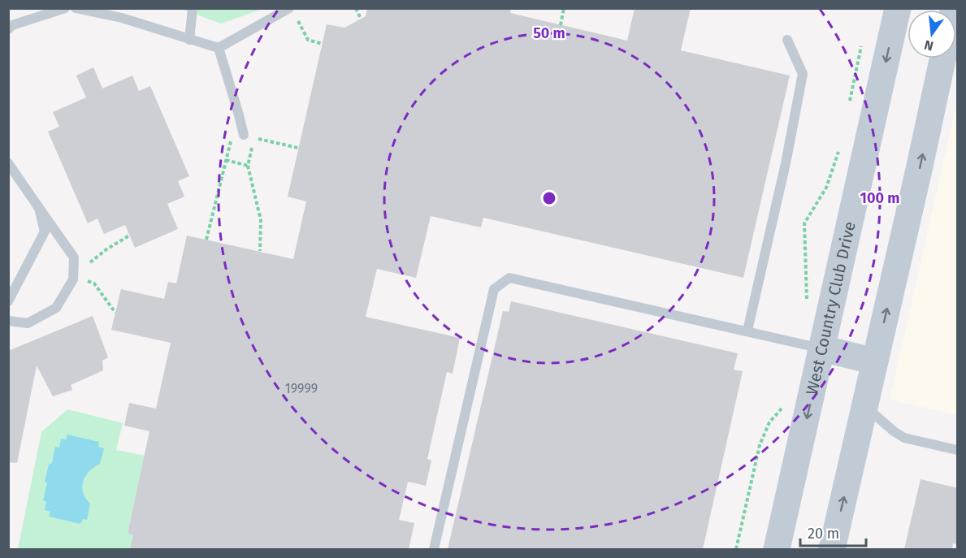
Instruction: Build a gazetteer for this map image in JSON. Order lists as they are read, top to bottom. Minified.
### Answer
{"streets":{"street":["West Country Club Drive"]},"house_numbers":["19999"],"scale_bar":"20 m","north":"bottom","rings":["50 m","100 m"]}
